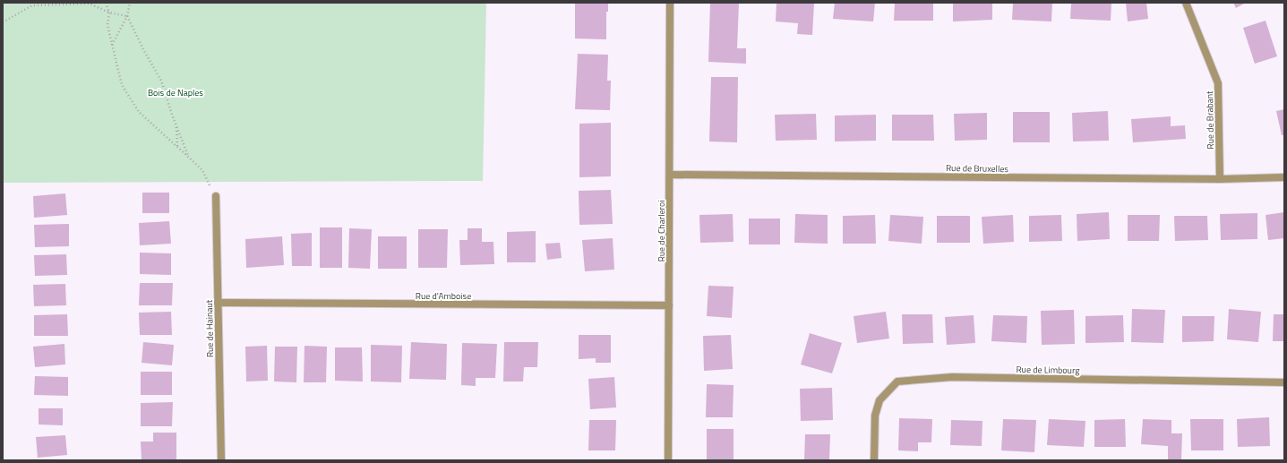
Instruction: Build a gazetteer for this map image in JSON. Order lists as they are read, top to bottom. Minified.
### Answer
{"streets":{"street":["Rue de Brabant","Rue de Bruxelles","Rue de Charleroi","Rue d'Amboise","Rue de Hainaut","Rue de Limbourg"]},"crossings":[["Rue de Brabant","Rue de Bruxelles"],["Rue de Bruxelles","Rue de Charleroi"],["Rue de Charleroi","Rue d'Amboise"],["Rue d'Amboise","Rue de Hainaut"]],"parks":["Bois de Naples"]}
